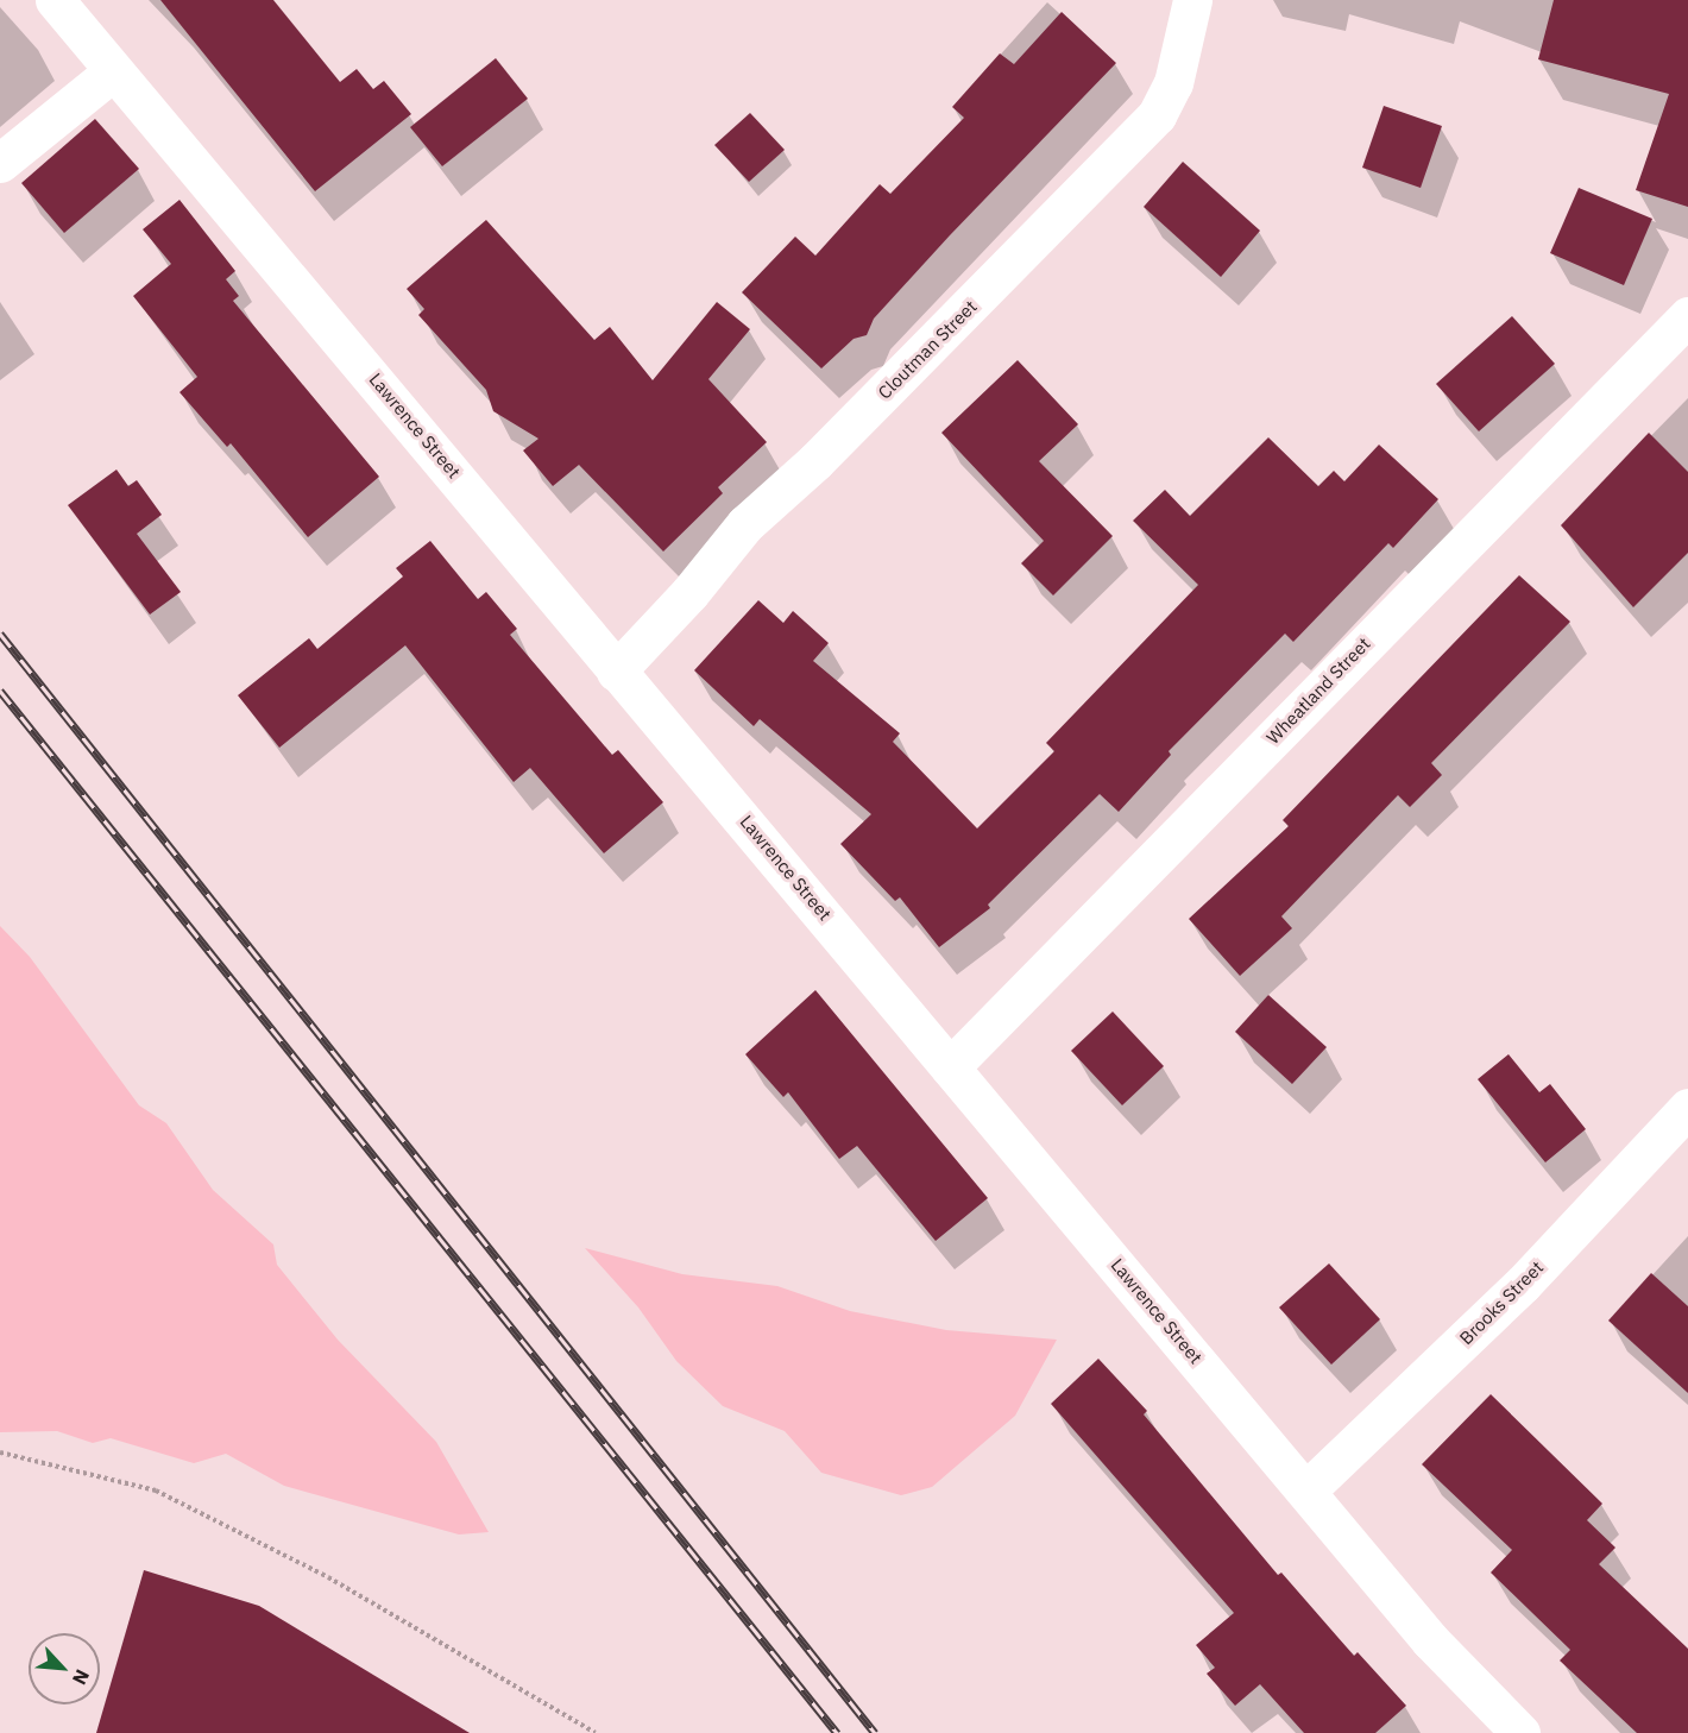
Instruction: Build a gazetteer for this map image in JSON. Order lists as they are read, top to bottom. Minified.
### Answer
{"streets":{"street":["Cloutman Street","Lawrence Street","Wheatland Street","Brooks Street"]},"crossings":[["Cloutman Street","Lawrence Street"],["Lawrence Street","Wheatland Street"],["Lawrence Street","Brooks Street"]],"north":"bottom right"}
